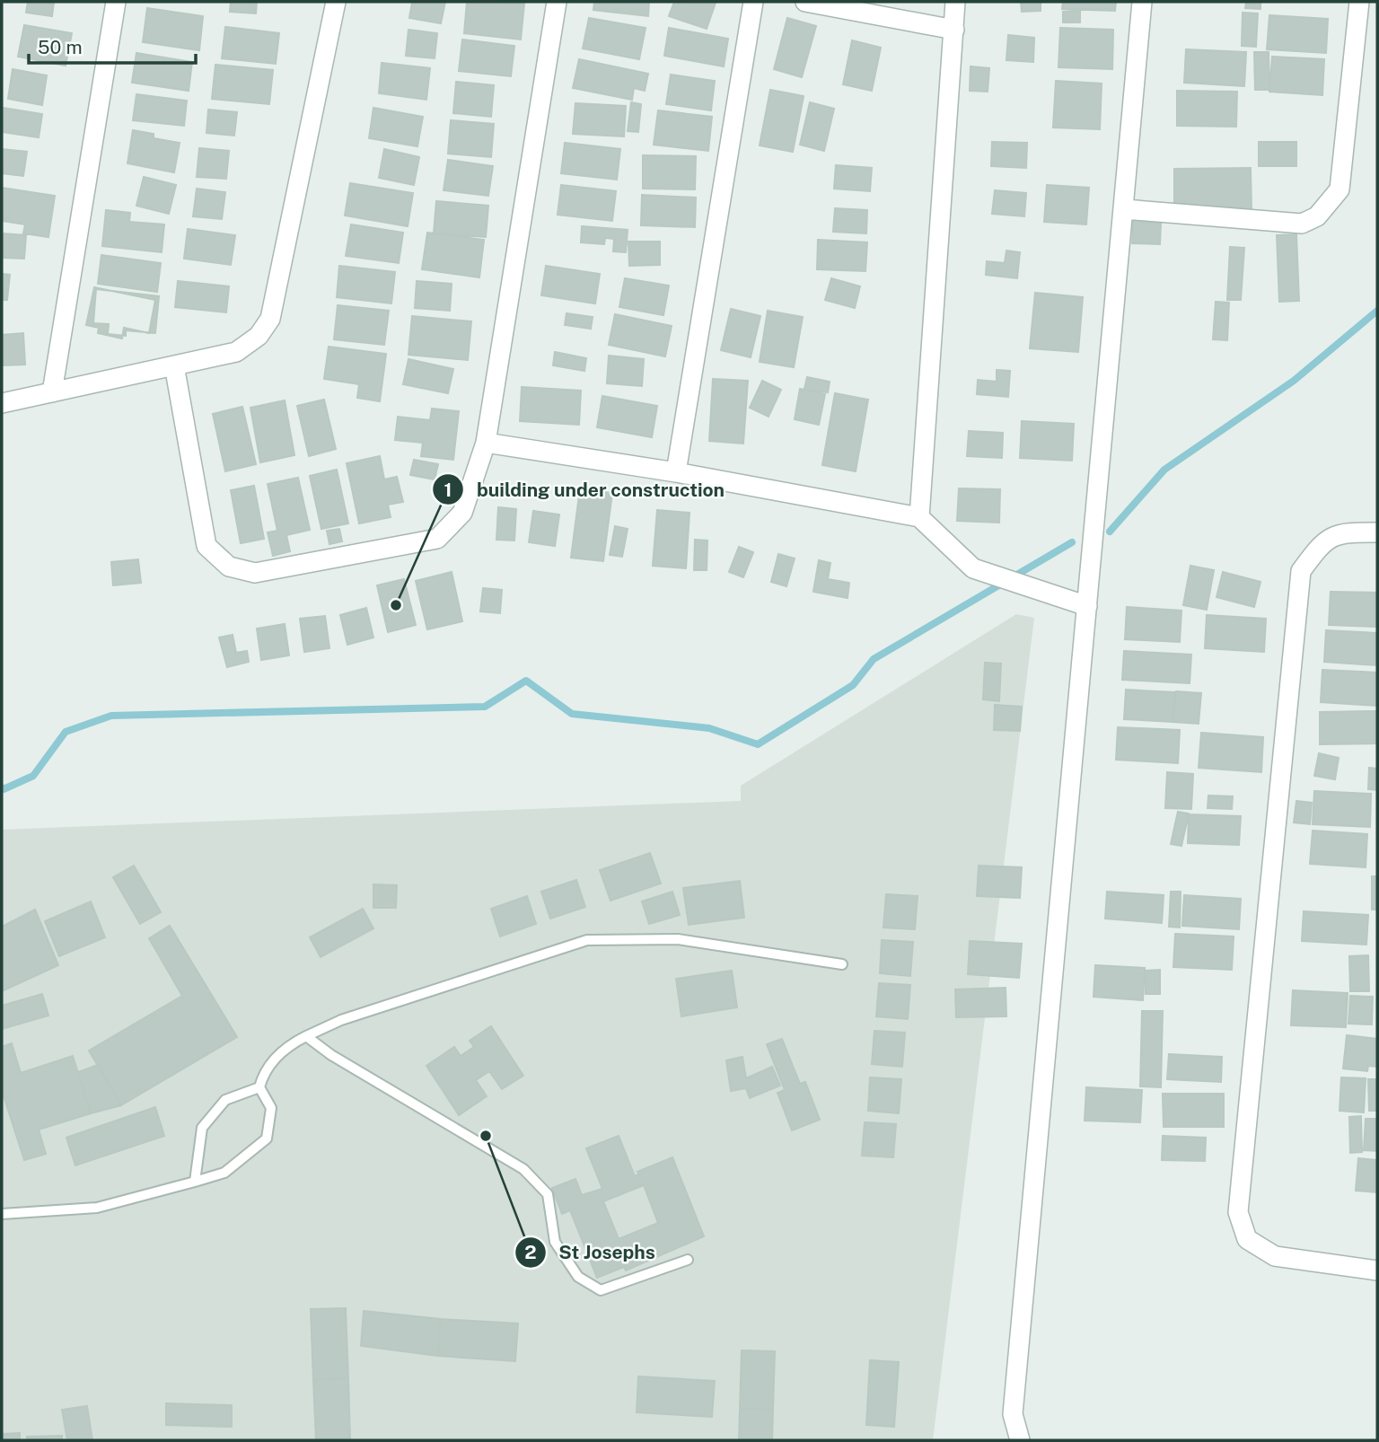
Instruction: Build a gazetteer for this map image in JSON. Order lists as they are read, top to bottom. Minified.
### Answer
{"places":["building under construction","St Josephs"],"scale_bar":"50 m"}
